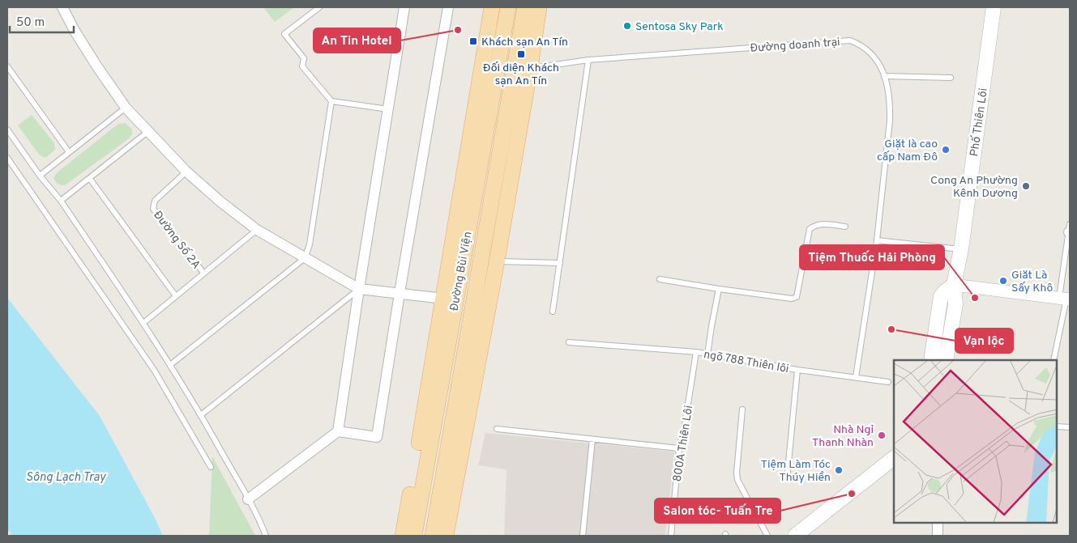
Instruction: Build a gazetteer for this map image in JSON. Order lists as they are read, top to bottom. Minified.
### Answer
{"streets":{"main road":["Phố Thiên Lôi","Đường Bùi Viện"],"lane":["Đường doanh trại","Đường Số 2A","ngõ 788 Thiên lôi","800A Thiên Lôi"]},"crossings":[["Đường doanh trại","ngõ 788 Thiên lôi"],["ngõ 788 Thiên lôi","800A Thiên Lôi"]],"water":["Sông Lạch Tray"],"places":{"other":["Sentosa Sky Park","An Tin Hotel","Giặt là cao cấp Nam Đô","Cong An Phường Kênh Dương","Giặt Là Sấy Khô","Tiệm Thuốc Hải Phòng","Vạn lộc","Nhà Ngỉ Thanh Nhàn","Tiệm Làm Tóc Thúy Hiền","Salon tóc- Tuấn Tre"],"transit":["Khách sạn An Tín","Đối diện Khách sạn An Tín"]},"scale_bar":"50 m"}
